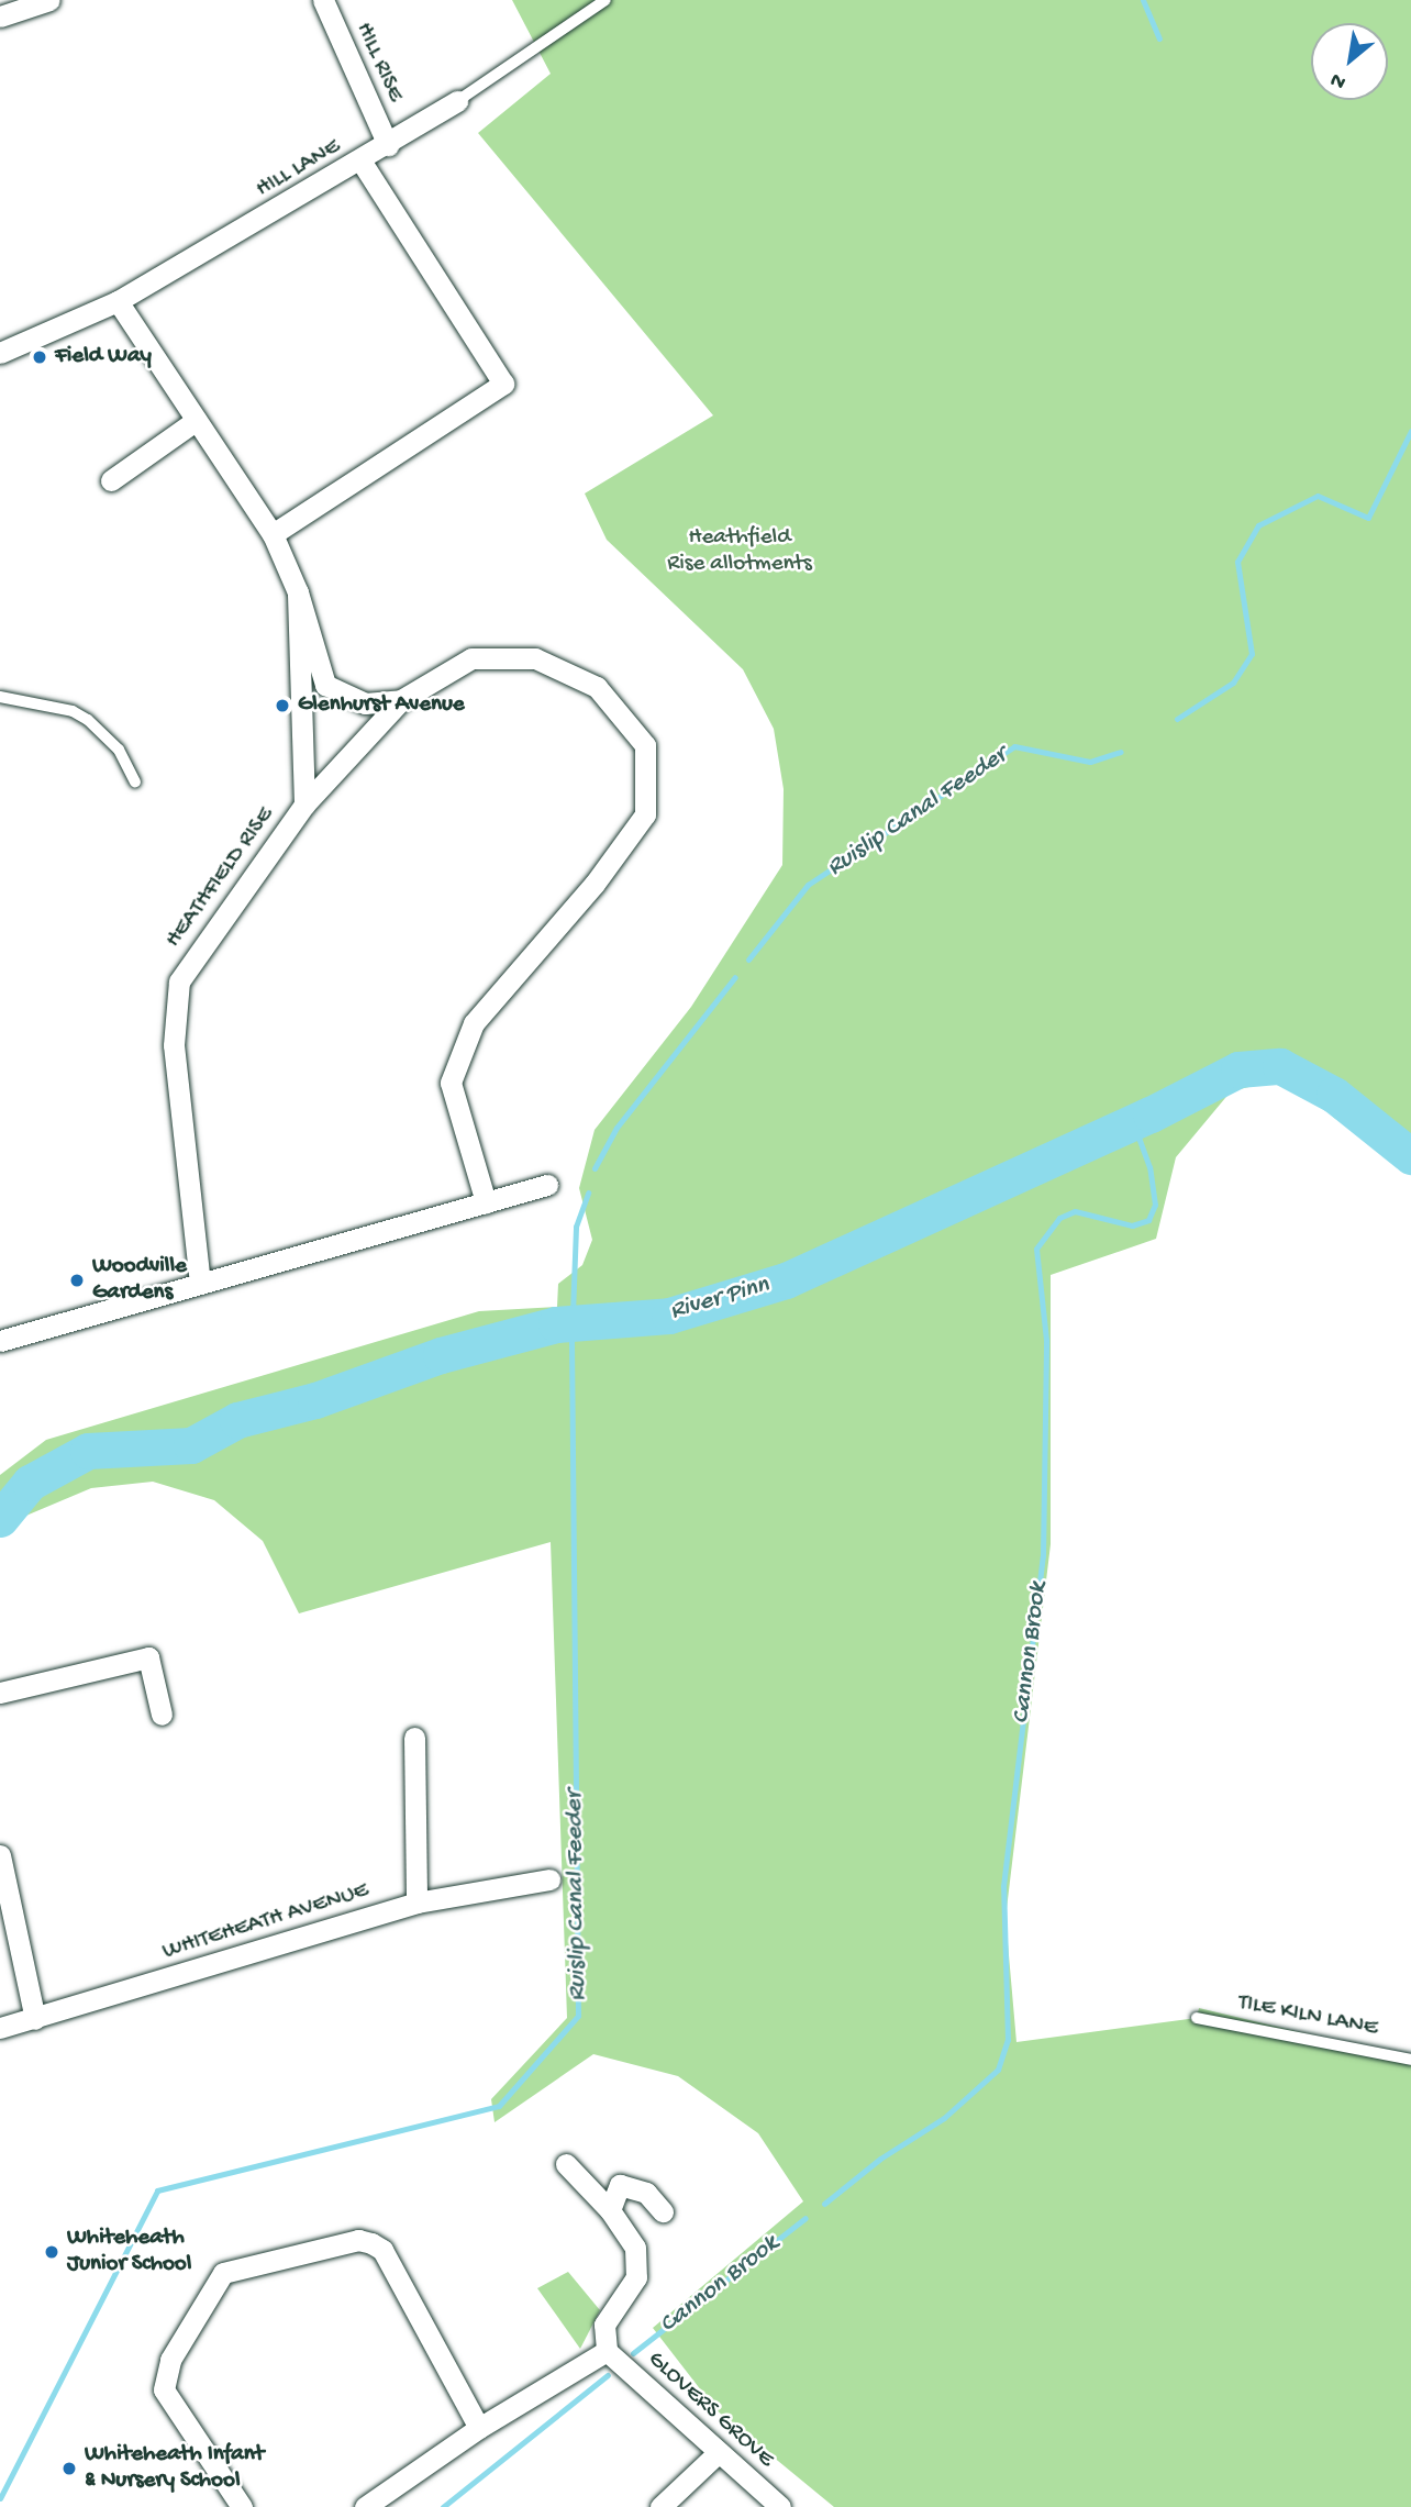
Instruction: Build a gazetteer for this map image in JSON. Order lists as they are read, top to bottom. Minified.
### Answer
{"streets":{"street":["HILL RISE","HILL LANE","HEATHFIELD RISE","WHITEHEATH AVENUE","GLOVERS GROVE"],"lane":["TILE KILN LANE"]},"crossings":[["HILL RISE","HILL LANE"]],"water":["Ruislip Canal Feeder","River Pinn","Cannon Brook"],"parks":["Heathfield Rise allotments"],"places":["Field Way","Glenhurst Avenue","Woodville Gardens","Whiteheath Junior School","Whiteheath Infant & Nursery School"],"north":"bottom left"}
